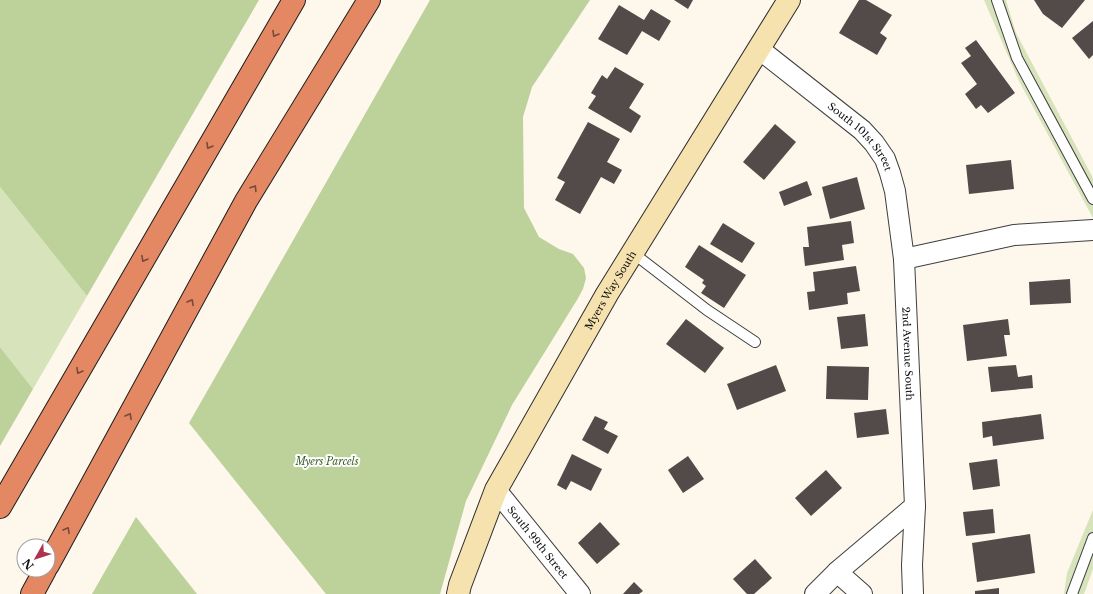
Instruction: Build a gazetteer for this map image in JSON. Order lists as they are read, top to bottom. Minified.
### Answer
{"streets":{"main road":["Myers Way South"],"street":["South 101st Street","2nd Avenue South","South 99th Street"]},"crossings":[["South 101st Street","Myers Way South"],["South 101st Street","2nd Avenue South"],["Myers Way South","South 99th Street"]],"parks":["Myers Parcels"],"north":"bottom left"}
